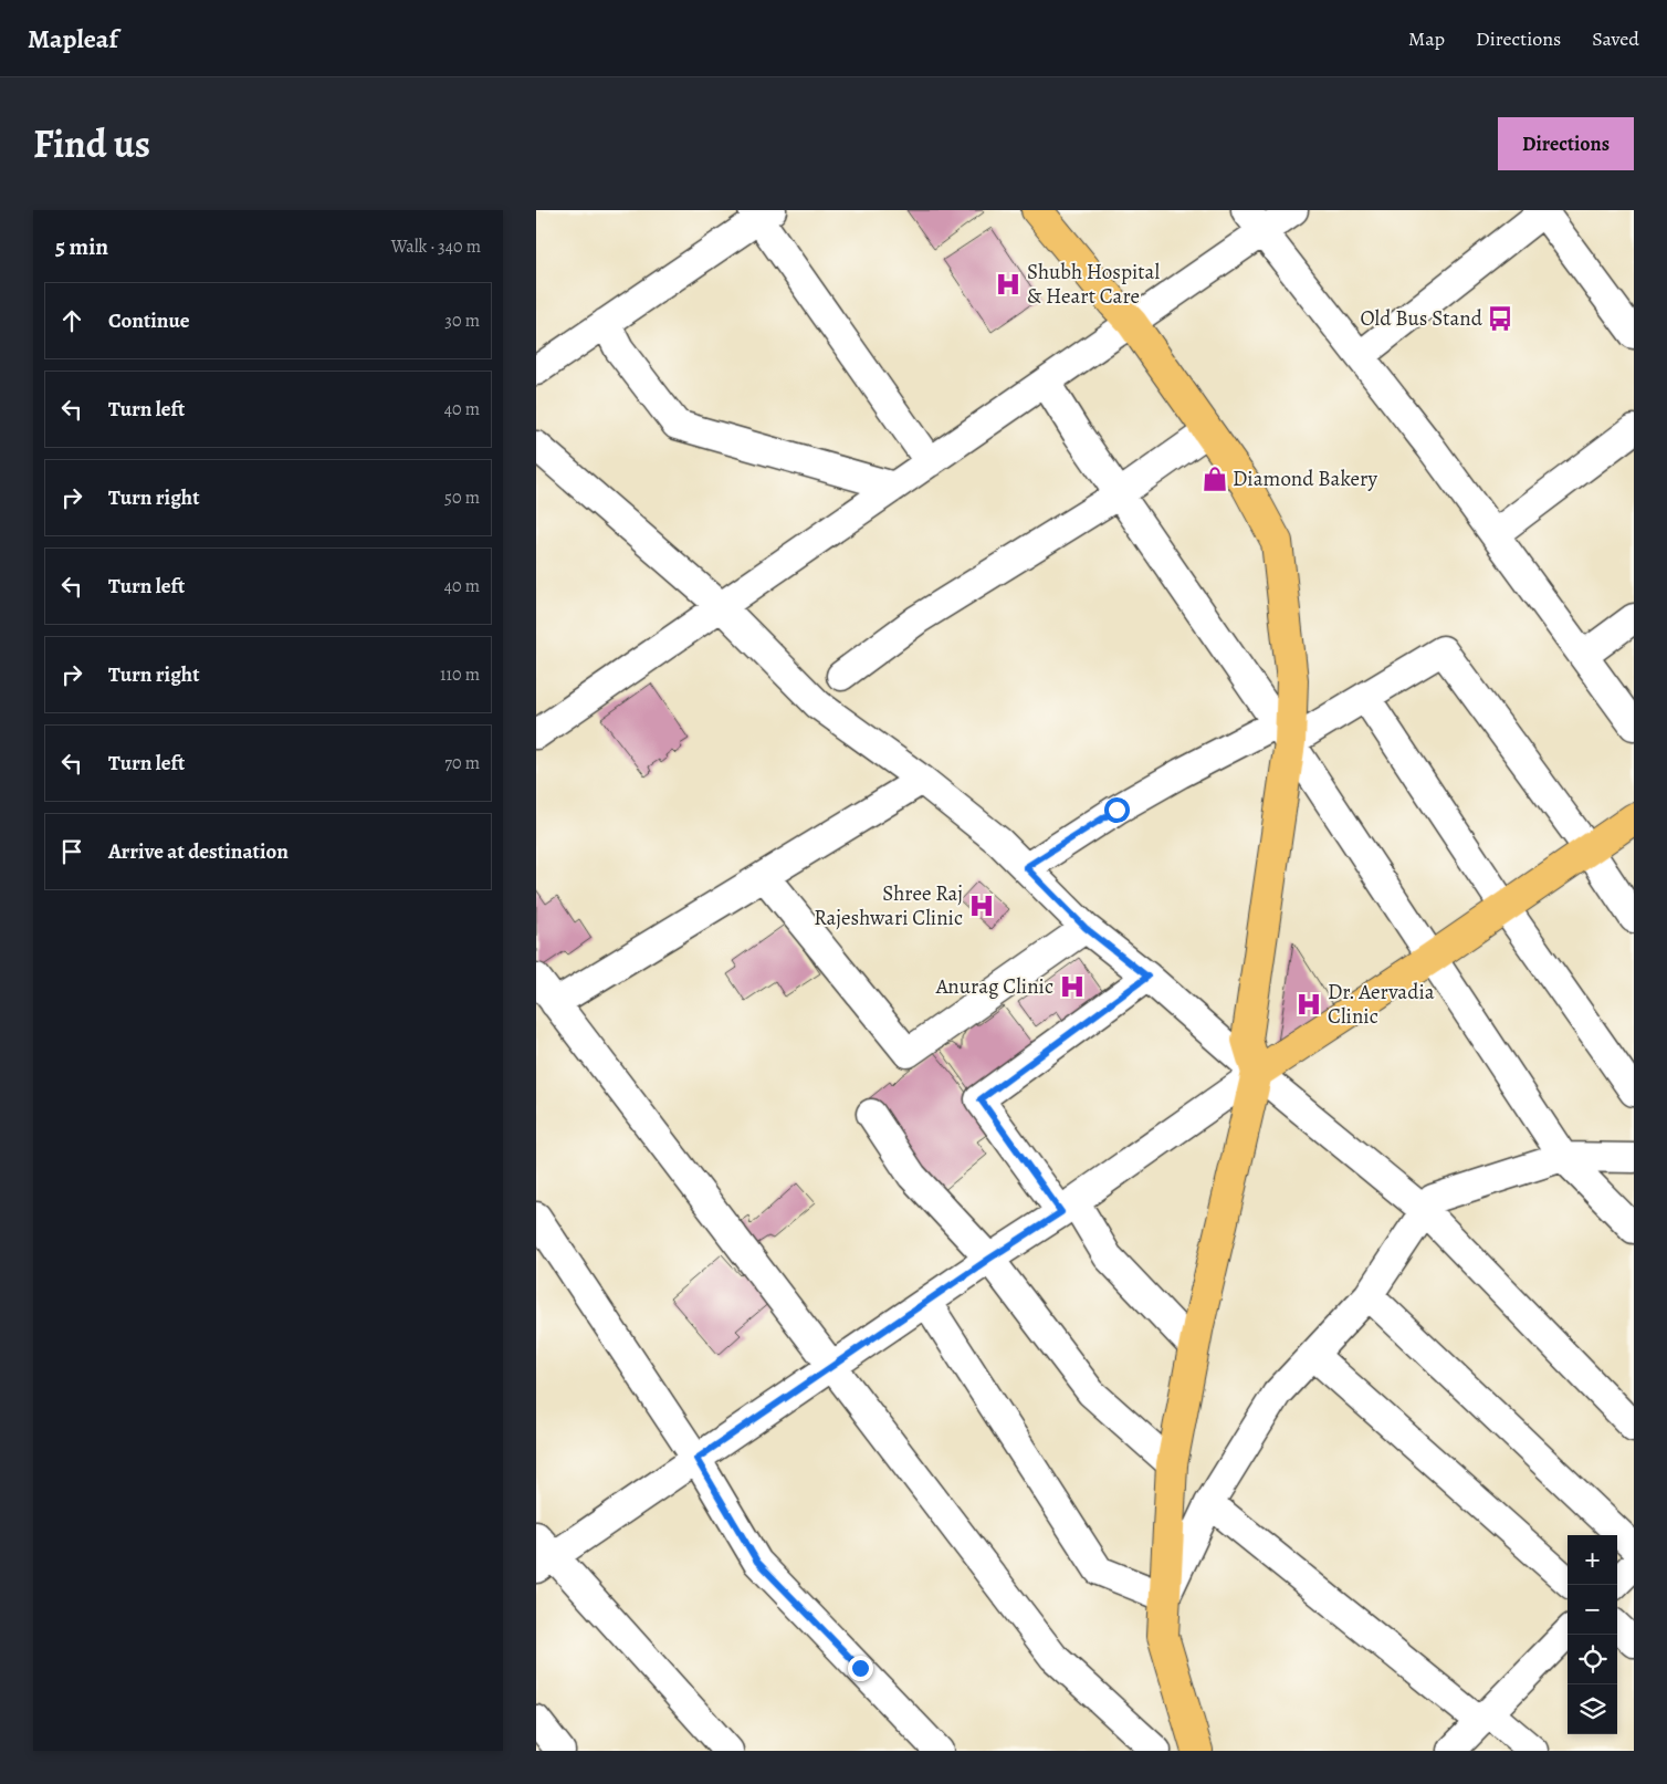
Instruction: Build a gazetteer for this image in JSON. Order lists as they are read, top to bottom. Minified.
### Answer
{"places":{"hospital":["Shubh Hospital & Heart Care","Shree Raj Rajeshwari Clinic","Anurag Clinic","Dr. Aervadia Clinic"],"bus stop":["Old Bus Stand"],"shop":["Diamond Bakery"]},"page":{"header":"Mapleaf","nav":["Map","Directions","Saved"],"title":"Find us","buttons":"Directions","heading":["5 min","Walk · 340 m"],"list":[["Continue","30 m"],["Turn left","40 m"],["Turn right","50 m"],["Turn left","40 m"],["Turn right","110 m"],["Turn left","70 m"],"Arrive at destination"],"map_buttons":["+","−"]}}
